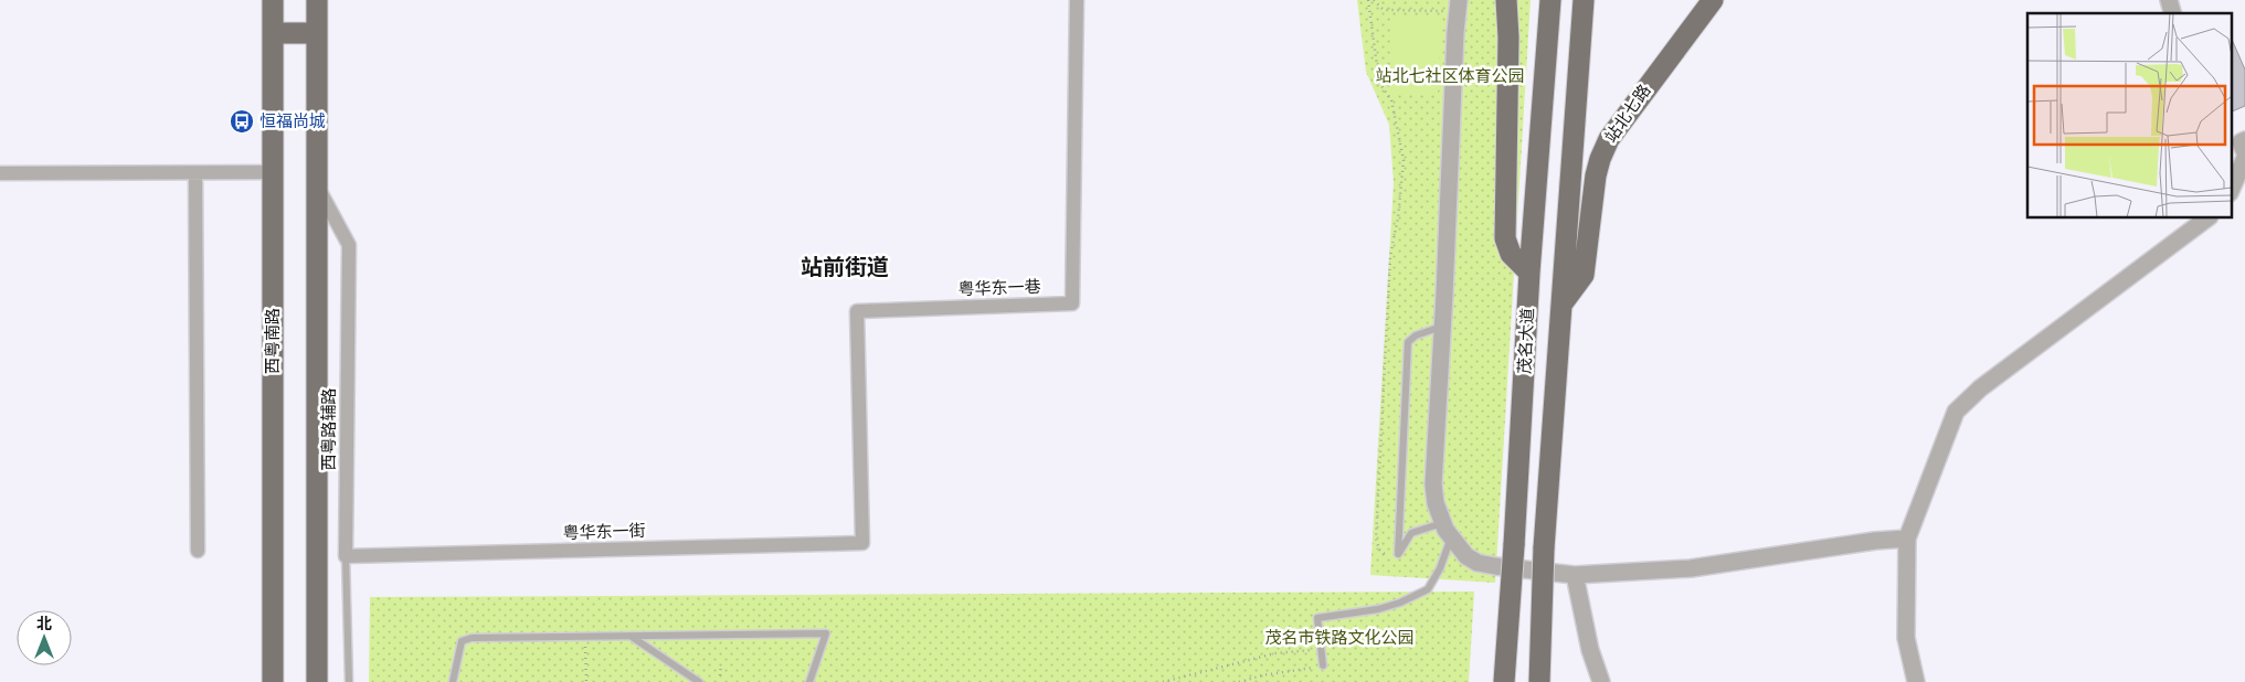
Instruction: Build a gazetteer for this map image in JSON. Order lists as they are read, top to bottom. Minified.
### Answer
{"streets":{"main road":["站北七路","西粤南路","茂名大道"],"street":["粤华东一巷","西粤路辅路","粤华东一街"]},"crossings":[["站北七路","茂名大道"],["粤华东一巷","粤华东一街"],["西粤路辅路","粤华东一街"]],"districts":["站前街道"],"parks":["站北七社区体育公园","茂名市铁路文化公园"],"places":{"bus stop":["恒福尚城"]},"north":"top"}
